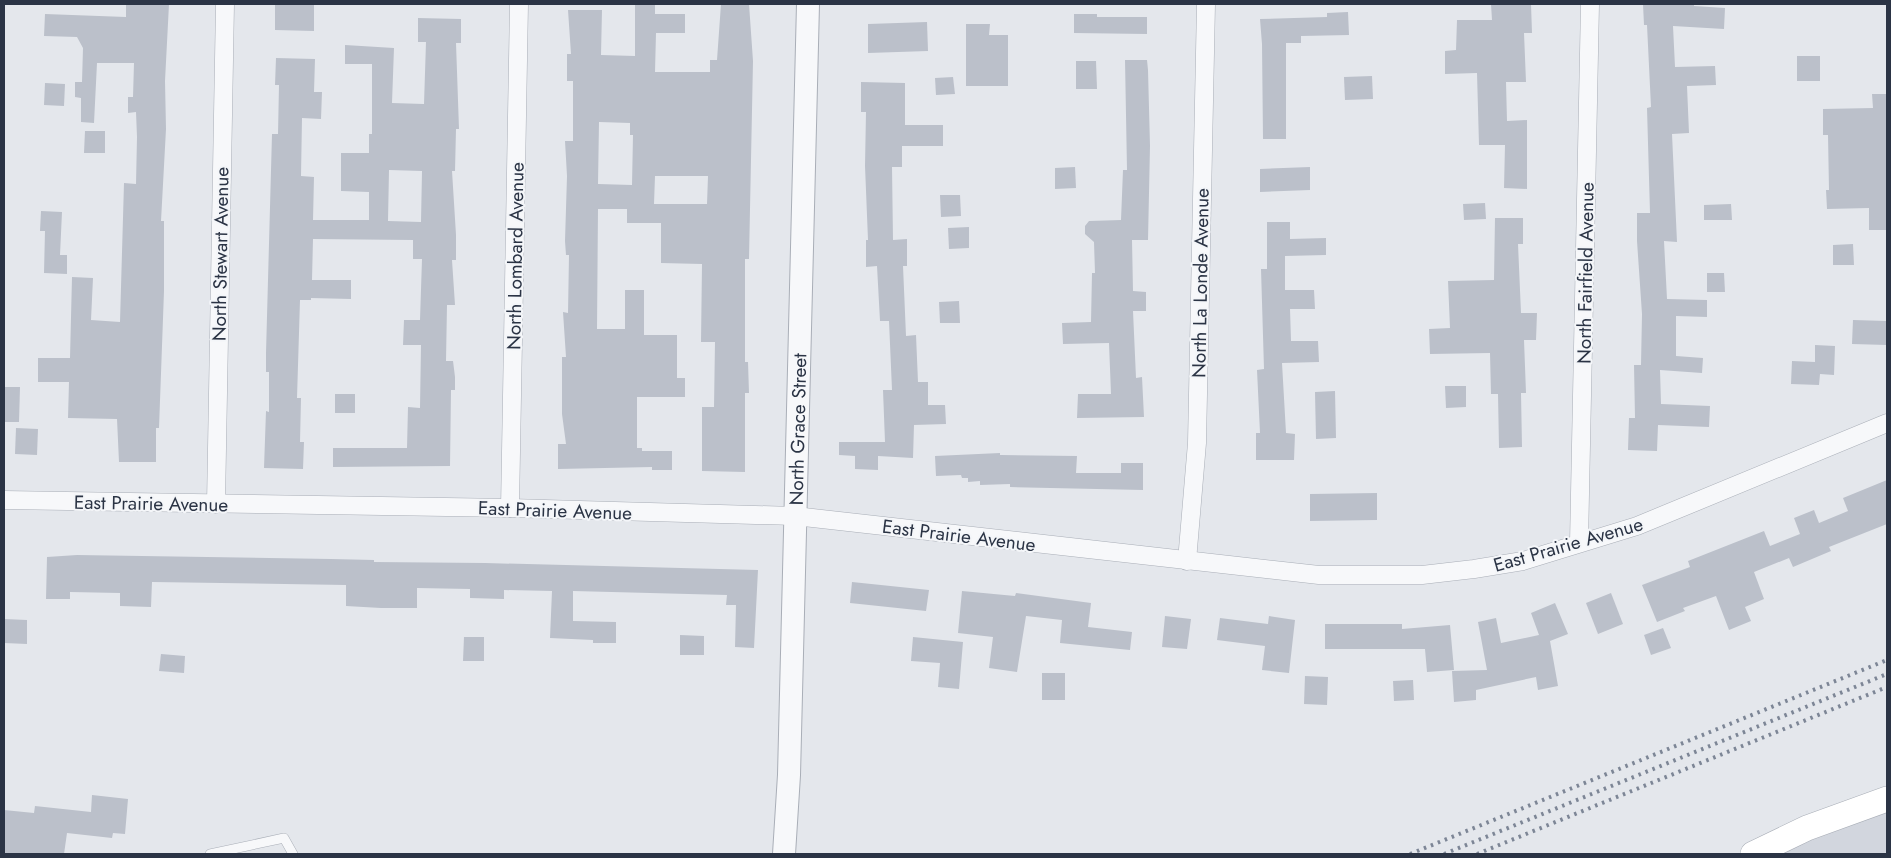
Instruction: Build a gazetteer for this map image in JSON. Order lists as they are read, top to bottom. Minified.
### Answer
{"streets":{"street":["North Stewart Avenue","North Lombard Avenue","North Fairfield Avenue","North La Londe Avenue","North Grace Street","East Prairie Avenue"]},"crossings":[["North Stewart Avenue","East Prairie Avenue"],["North Lombard Avenue","East Prairie Avenue"],["North Fairfield Avenue","East Prairie Avenue"],["North La Londe Avenue","East Prairie Avenue"],["North Grace Street","East Prairie Avenue"]]}
